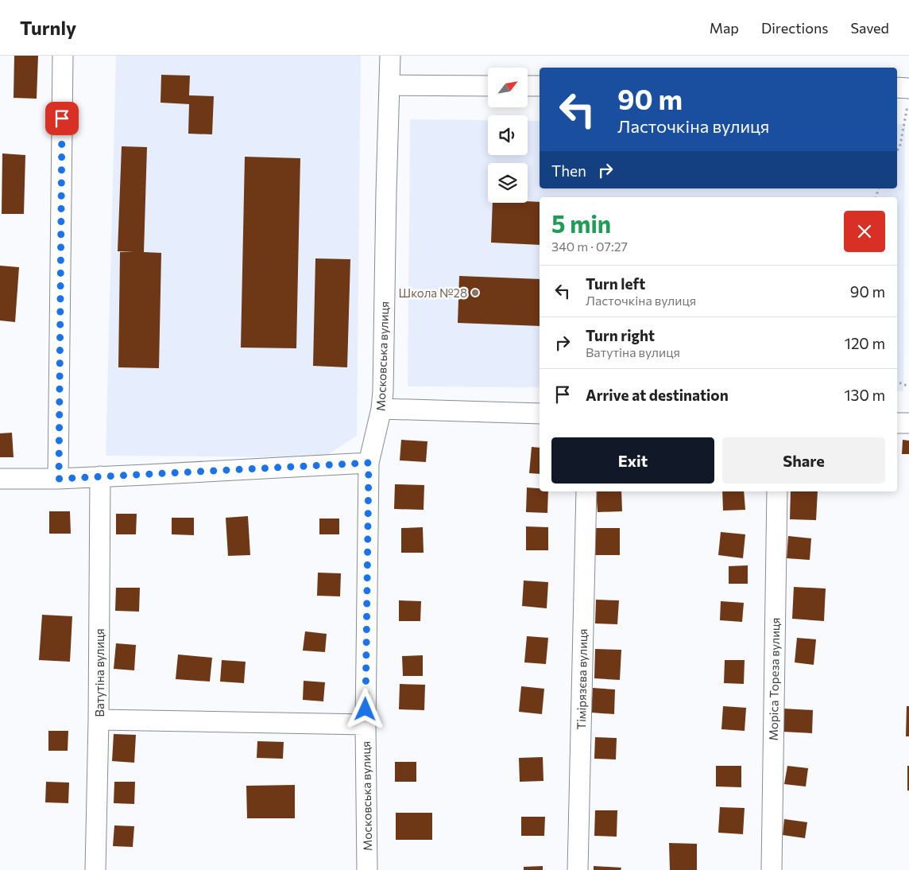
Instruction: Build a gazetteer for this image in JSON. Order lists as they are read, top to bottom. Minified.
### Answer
{"streets":{"street":["Московська вулиця","Ватутіна вулиця","Тімірязєва вулиця","Моріса Тореза вулиця"]},"places":["Школа №28"],"north":"top right","page":{"header":"Turnly","nav":["Map","Directions","Saved"],"turn":["90 m","Ласточкіна вулиця"],"then":"Then","heading":["5 min","340 m · 07:27"],"list":[{"name":"Turn left","note":"Ласточкіна вулиця","value":"90 m"},{"name":"Turn right","note":"Ватутіна вулиця","value":"120 m"},{"name":"Arrive at destination","value":"130 m"}],"buttons":["Exit","Share"]}}
